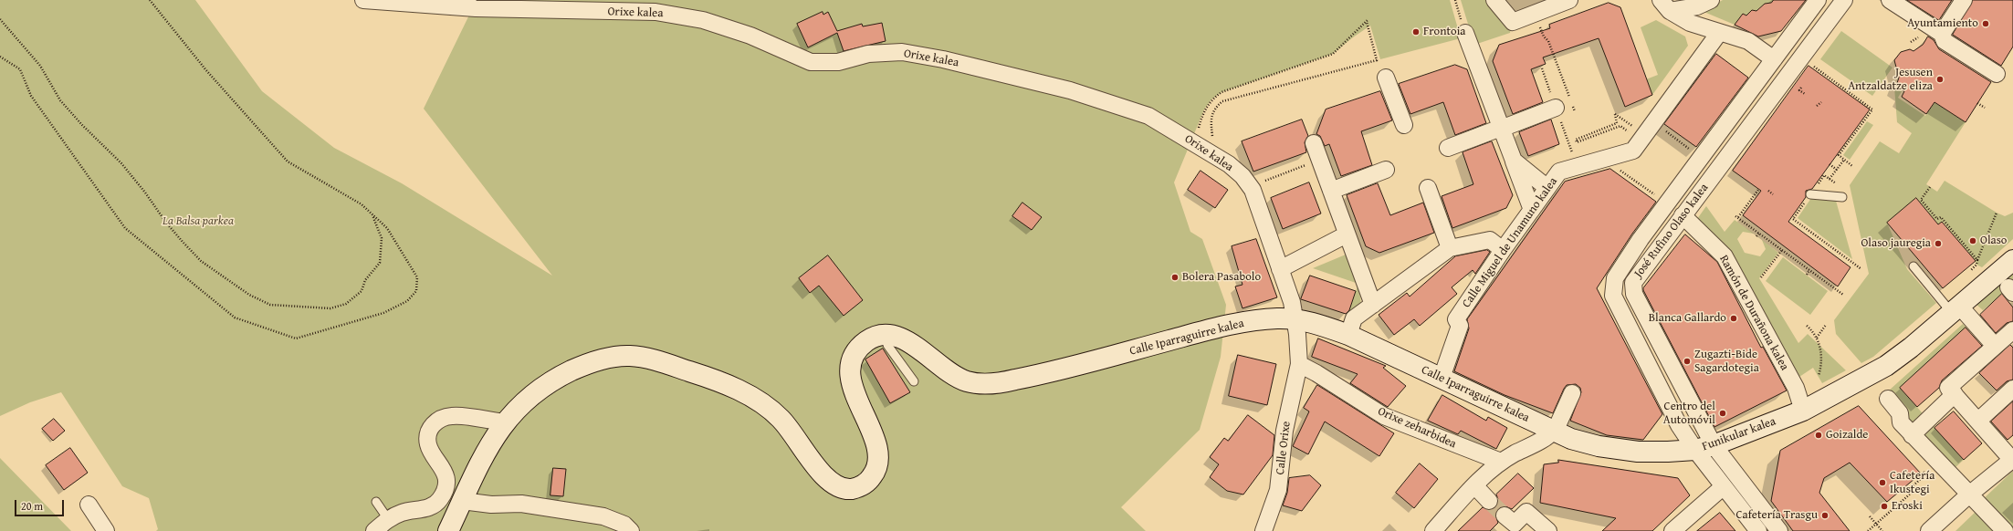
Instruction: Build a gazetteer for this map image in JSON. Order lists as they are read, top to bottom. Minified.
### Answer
{"streets":{"street":["Orixe kalea","José Rufino Olaso kalea","Calle Miguel de Unamuno kalea","Ramón de Durañona kalea","Calle Iparraguirre kalea","Orixe zeharbidea","Funikular kalea","Calle Orixe"]},"crossings":[["Orixe kalea","Calle Iparraguirre kalea"],["Orixe kalea","Orixe zeharbidea"],["Orixe kalea","Calle Orixe"],["José Rufino Olaso kalea","Ramón de Durañona kalea"],["José Rufino Olaso kalea","Funikular kalea"],["Calle Miguel de Unamuno kalea","Calle Iparraguirre kalea"],["Ramón de Durañona kalea","Funikular kalea"],["Calle Iparraguirre kalea","Funikular kalea"],["Orixe zeharbidea","Calle Orixe"]],"parks":["La Balsa parkea"],"places":["Ayuntamiento","Frontoia","Jesusen Antzaldatze eliza","Olaso","Olaso jauregia","Bolera Pasabolo","Blanca Gallardo","Zugazti-Bide Sagardotegia","Centro del Automóvil","Goizalde","Cafetería Ikustegi","Eroski","Cafetería Trasgu"],"scale_bar":"20 m"}
